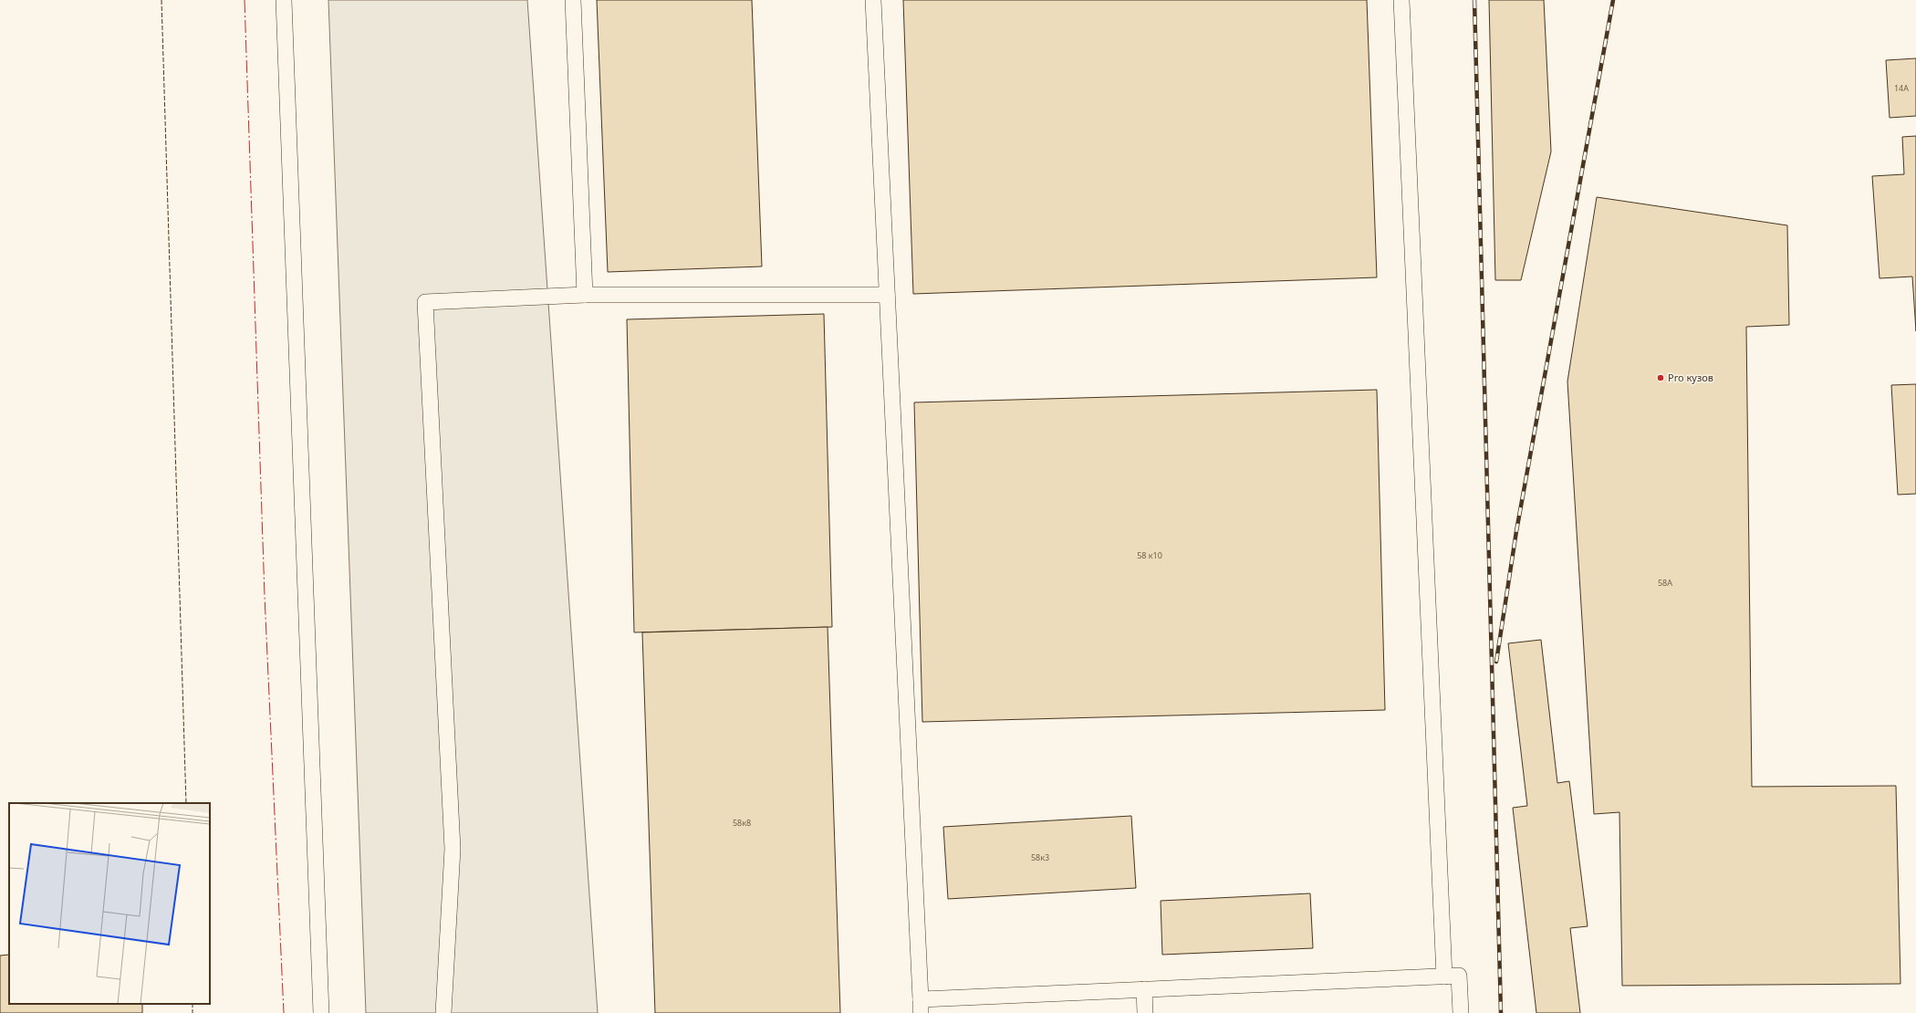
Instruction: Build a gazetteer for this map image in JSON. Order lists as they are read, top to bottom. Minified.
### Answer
{"places":["Pro кузов"],"house_numbers":["14А","58 к10","58А","58к8","58к3"]}
